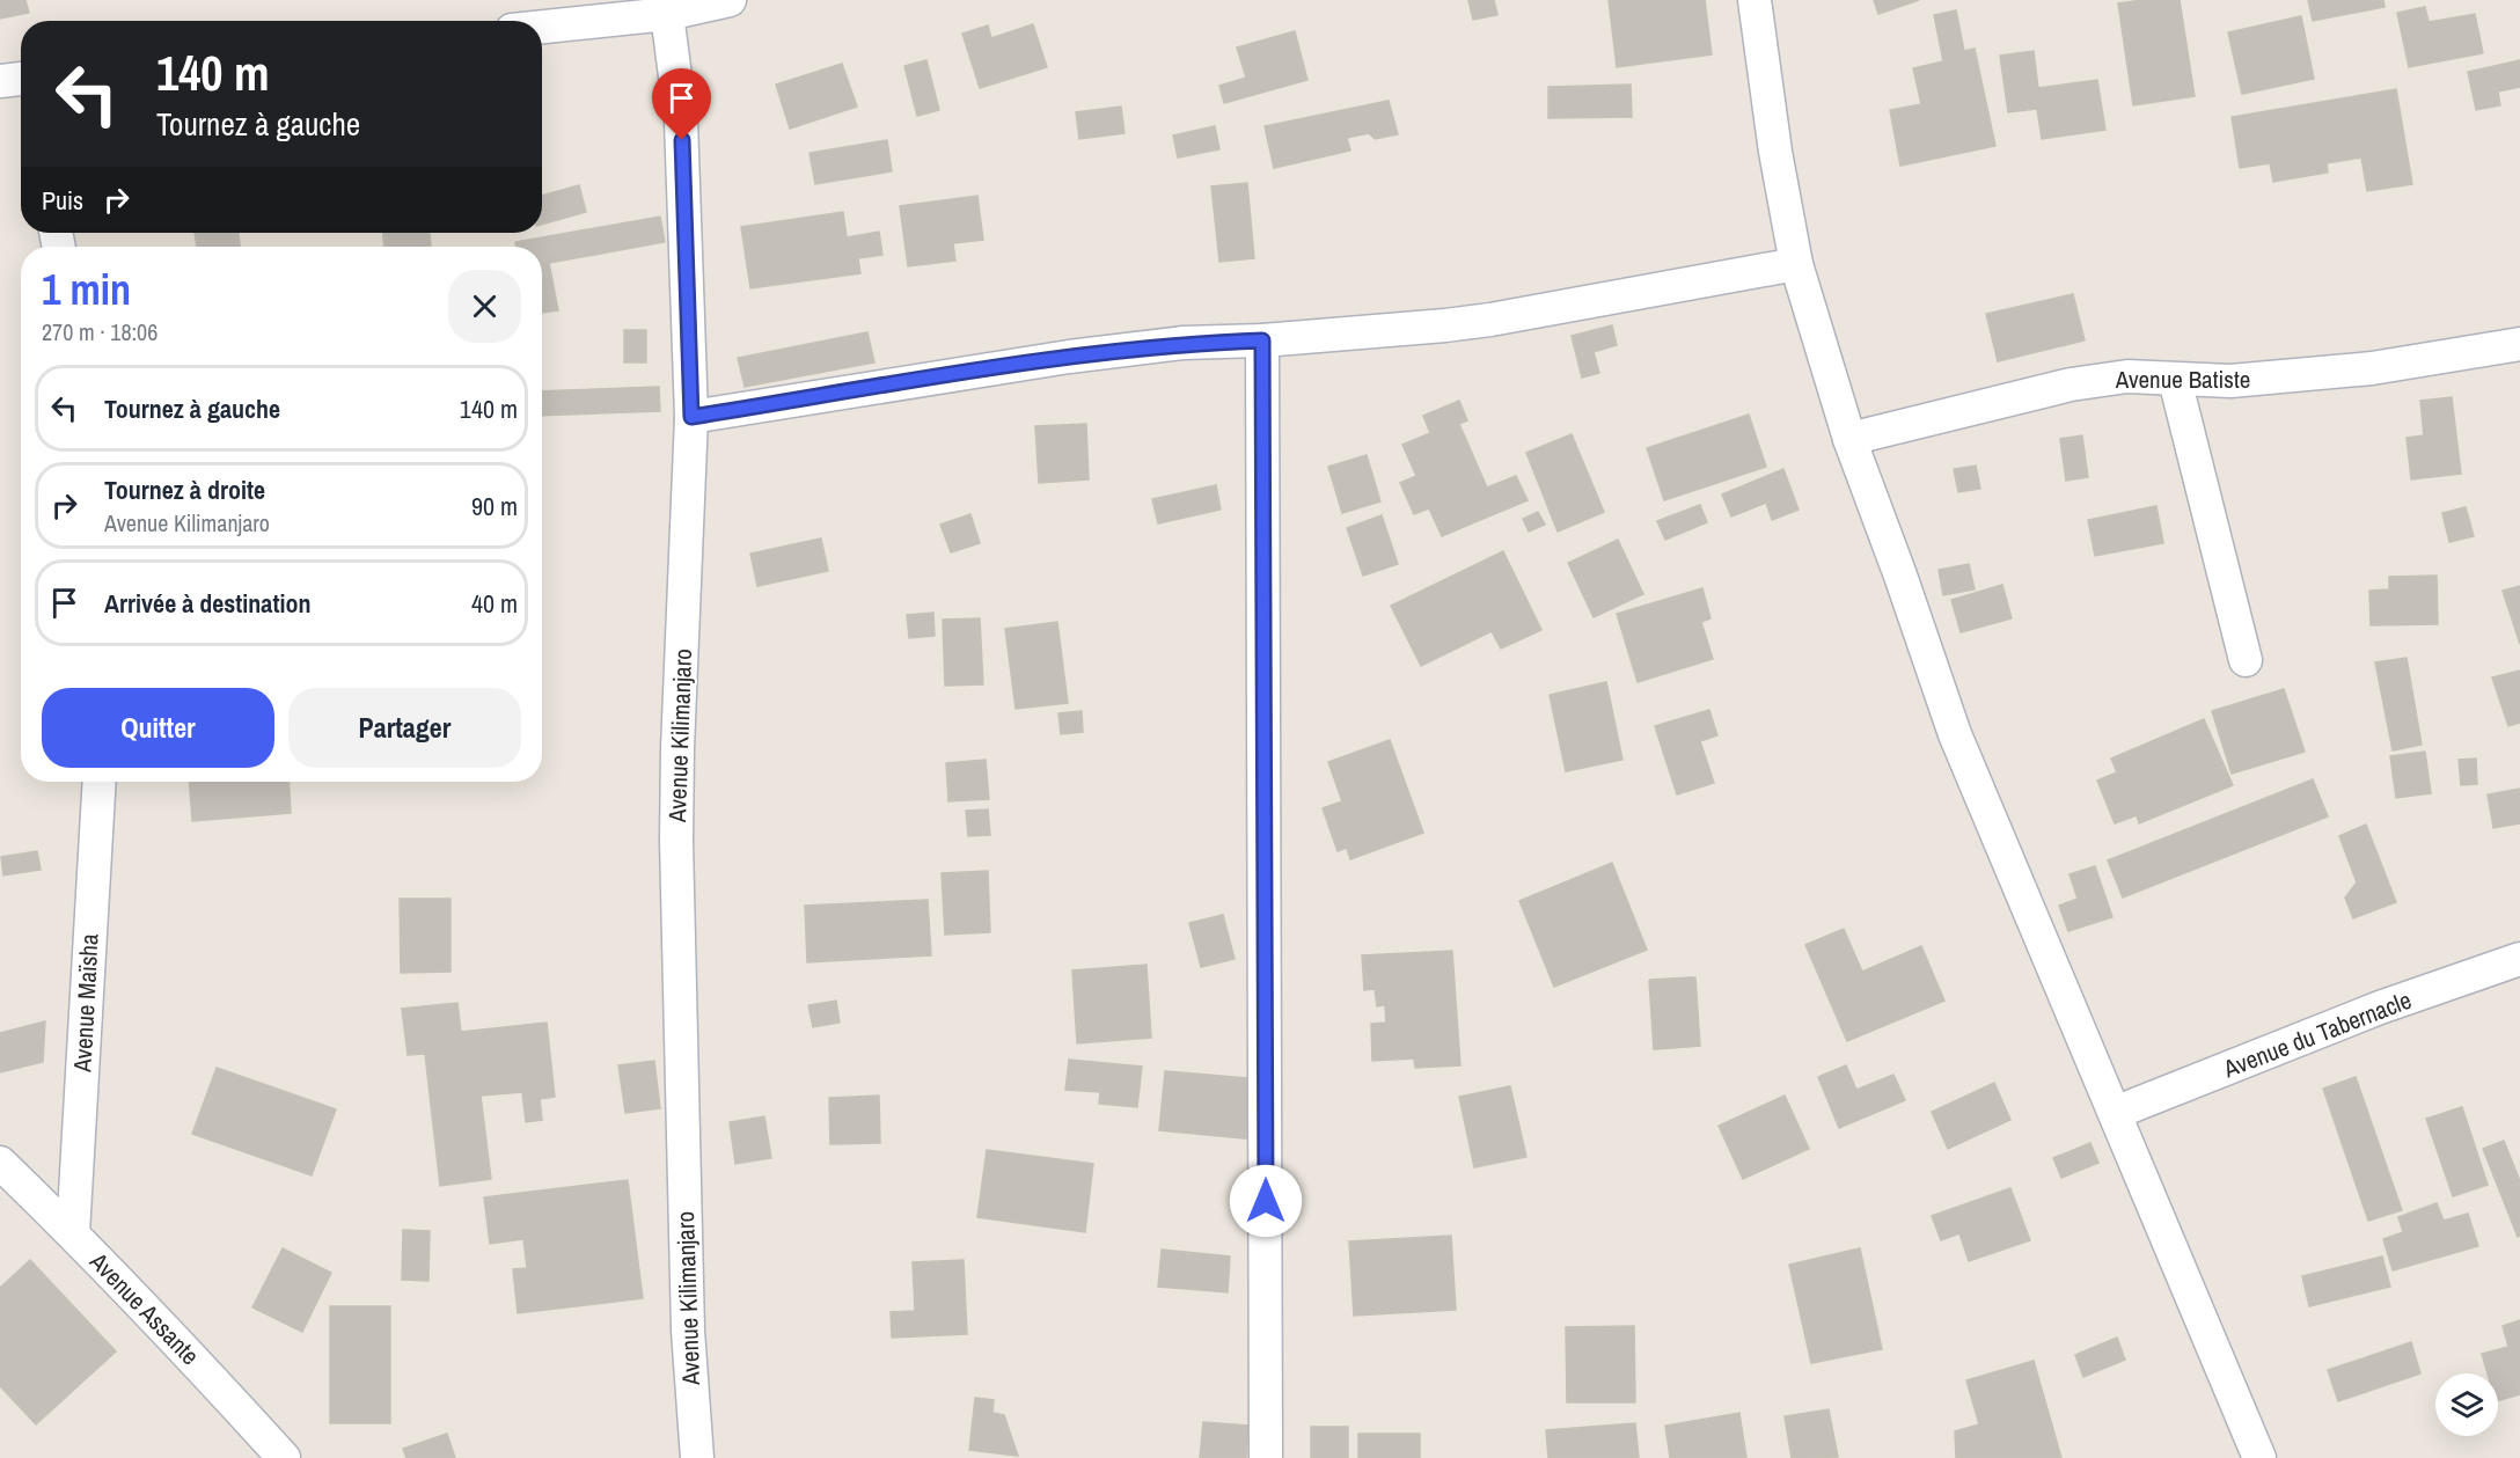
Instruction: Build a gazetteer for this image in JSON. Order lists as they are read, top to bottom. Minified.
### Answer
{"streets":{"street":["Avenue Batiste","Avenue Kilimanjaro","Avenue Maïsha","Avenue du Tabernacle","Avenue Assante"]},"crossings":[["Avenue Maïsha","Avenue Assante"]],"page":{"turn":["140 m","Tournez à gauche"],"then":"Puis","heading":["1 min","270 m · 18:06"],"list":[{"name":"Tournez à gauche","value":"140 m"},{"name":"Tournez à droite","note":"Avenue Kilimanjaro","value":"90 m"},{"name":"Arrivée à destination","value":"40 m"}],"buttons":["Quitter","Partager"]}}
